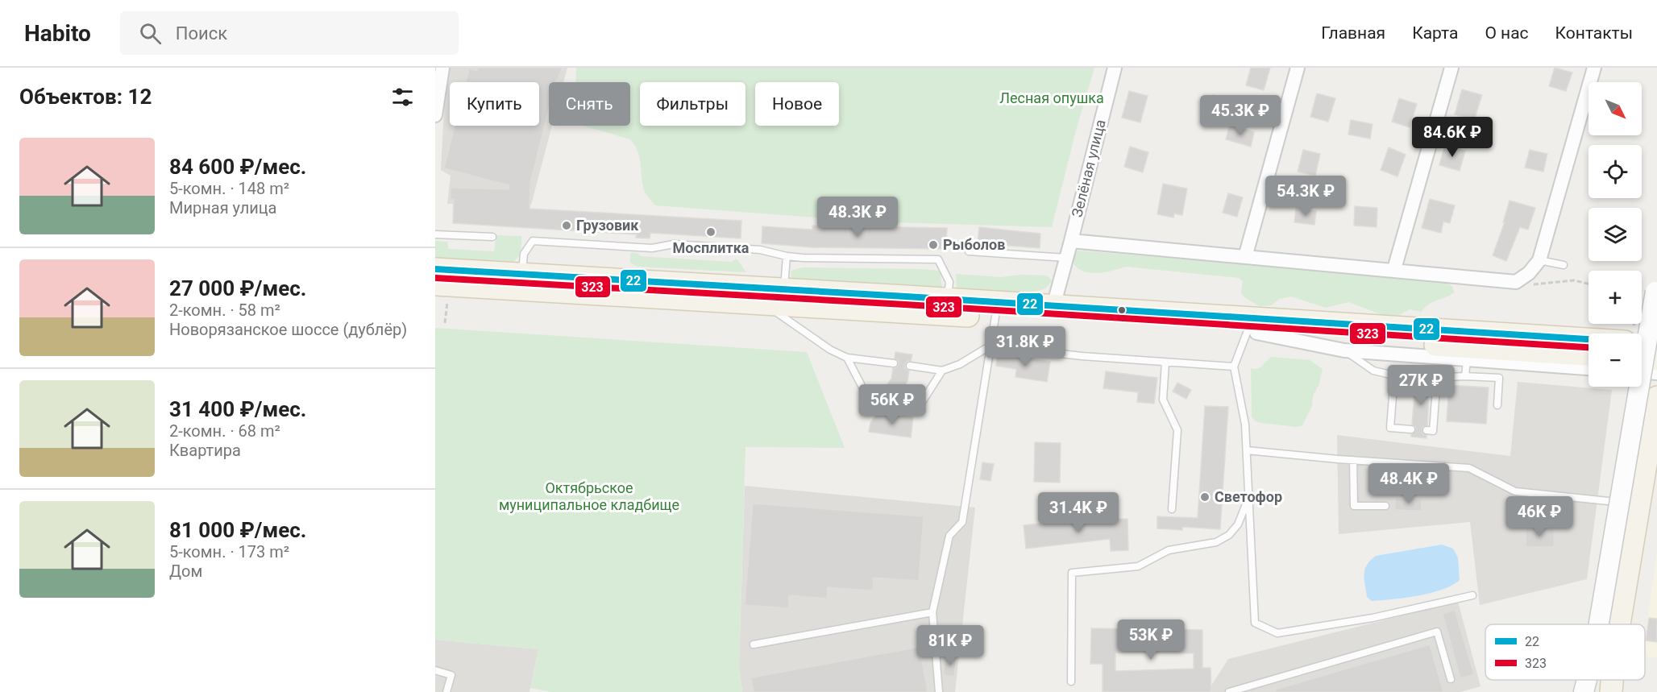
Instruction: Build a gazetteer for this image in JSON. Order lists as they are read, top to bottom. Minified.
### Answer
{"streets":{"street":["Зелёная улица"]},"parks":["Лесная опушка","Октябрьское муниципальное кладбище"],"places":["Грузовик","Мосплитка","Рыболов","Светофор"],"lines":["transit line 22","transit line 323"],"legend":["22","323"],"north":"bottom right","page":{"header":"Habito","search":"Поиск","nav":["Главная","Карта","О нас","Контакты"],"heading":"Объектов: 12","map_buttons":["+","−"],"chip":["Купить","Снять","Фильтры","Новое"],"price":["45.3K ₽","84.6K ₽","54.3K ₽","48.3K ₽","31.8K ₽","27K ₽","56K ₽","48.4K ₽","31.4K ₽","46K ₽","53K ₽","81K ₽"],"list":[{"name":"84 600 ₽/мес.","note":"5-комн. · 148 m² · Мирная улица"},{"name":"27 000 ₽/мес.","note":"2-комн. · 58 m² · Новорязанское шоссе (дублёр)"},{"name":"31 400 ₽/мес.","note":"2-комн. · 68 m² · Квартира"},{"name":"81 000 ₽/мес.","note":"5-комн. · 173 m² · Дом"}]}}
